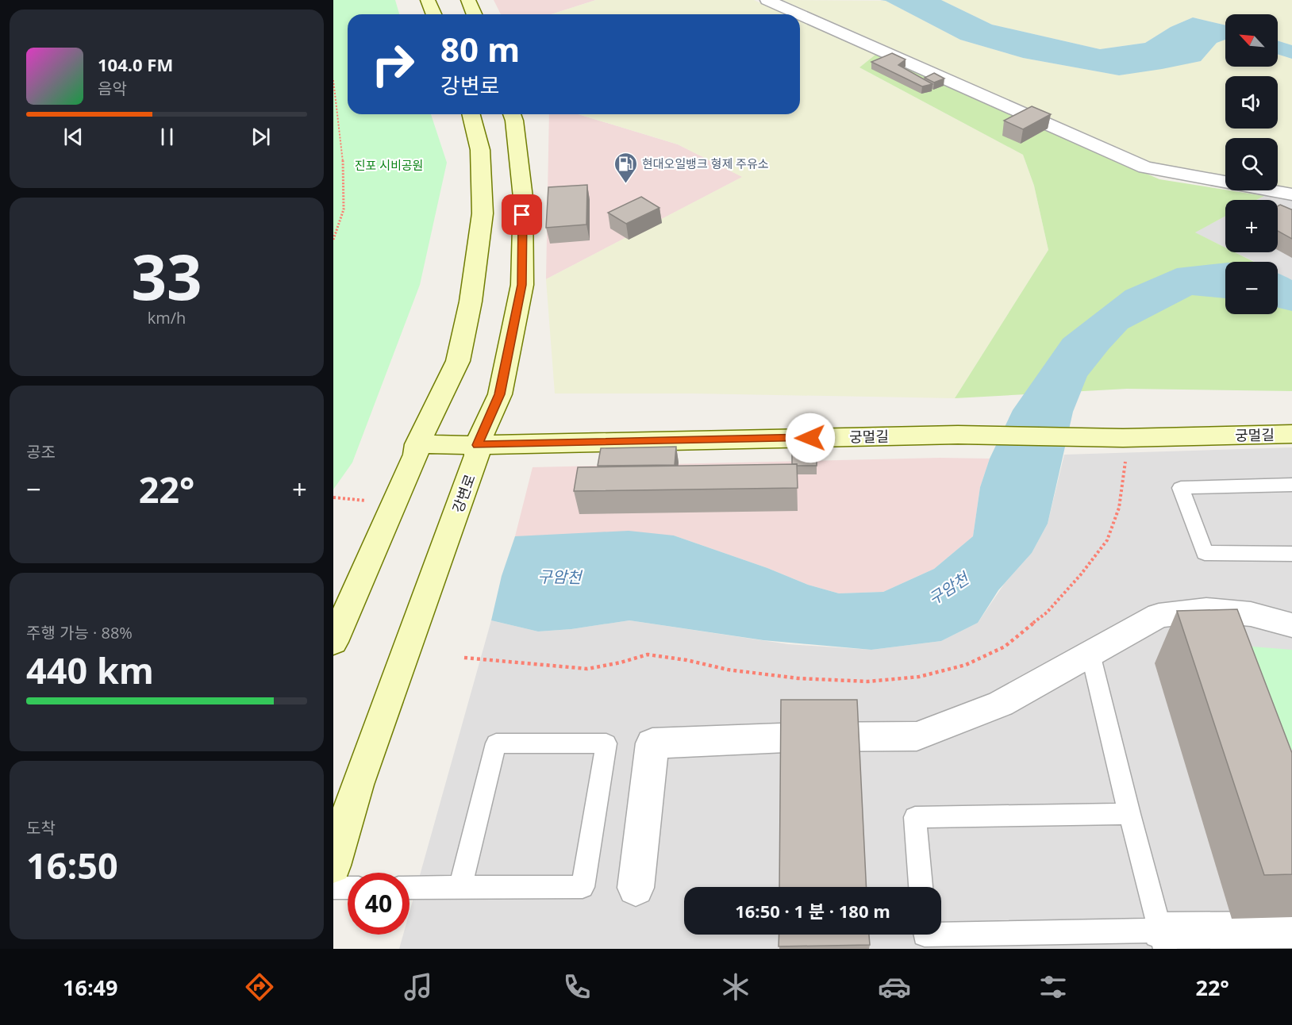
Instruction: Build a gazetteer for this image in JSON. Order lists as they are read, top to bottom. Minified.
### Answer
{"streets":{"street":["궁멀길","강변로"]},"crossings":[["궁멀길","강변로"]],"water":["구암천"],"parks":["진포 시비공원"],"places":{"fuel station":["현대오일뱅크 형제 주유소"]},"north":"top left","page":{"map_buttons":["+","−"],"turn":["80 m","강변로"],"song":["104.0 FM","음악"],"tile":[["33","km/h"],"공조",["주행 가능 · 88%","440 km"],["도착","16:50"]],"heat":["−","22°","+"],"limit":"40","trip":"16:50 · 1 분 · 180 m","tabs":["16:49","22°"]}}
